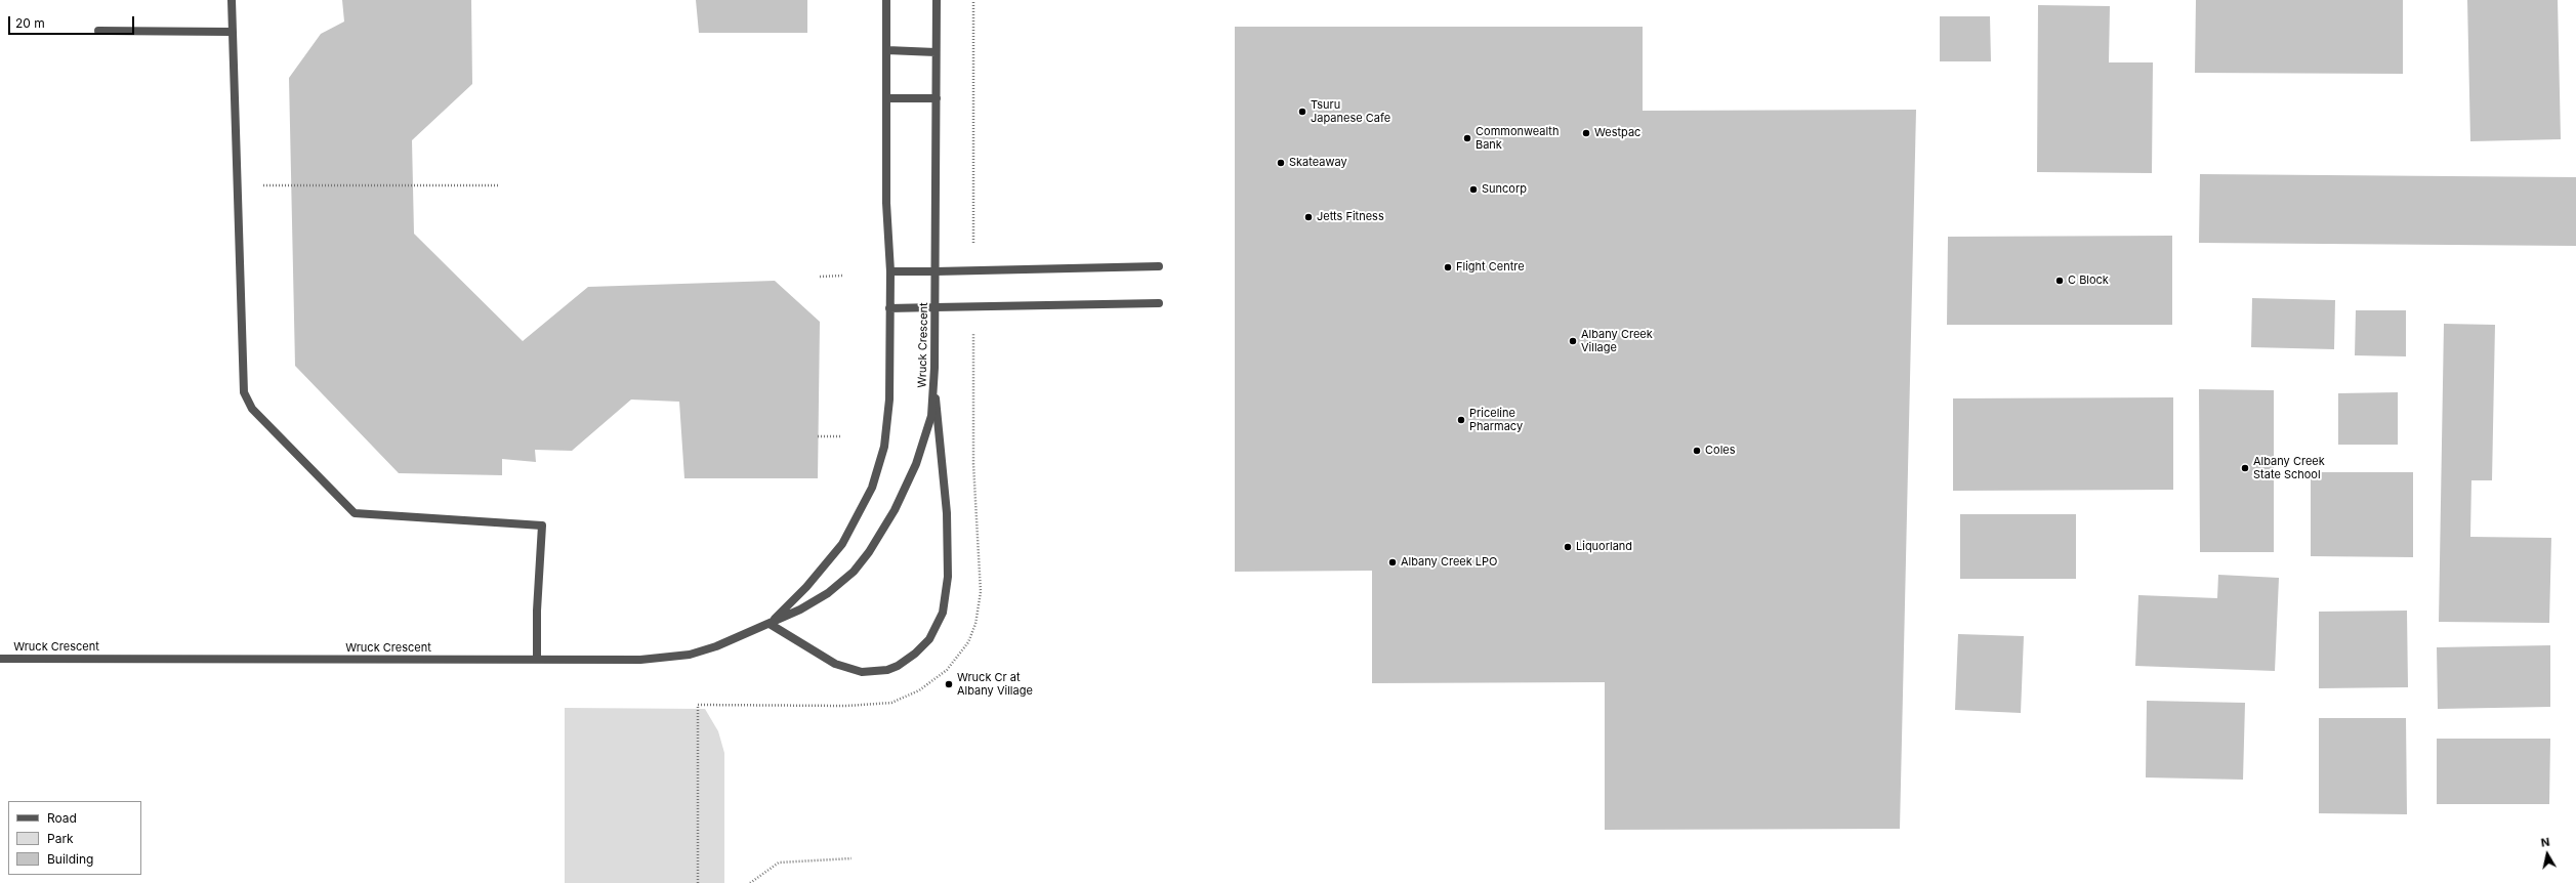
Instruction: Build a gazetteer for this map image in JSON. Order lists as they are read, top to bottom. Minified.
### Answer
{"streets":{"street":["Wruck Crescent"]},"places":["Tsuru Japanese Cafe","Westpac","Commonwealth Bank","Skateaway","Suncorp","Jetts Fitness","Flight Centre","C Block","Albany Creek Village","Priceline Pharmacy","Coles","Albany Creek State School","Liquorland","Albany Creek LPO","Wruck Cr at Albany Village"],"legend":["Road","Park","Building"],"scale_bar":"20 m","north":"top"}
